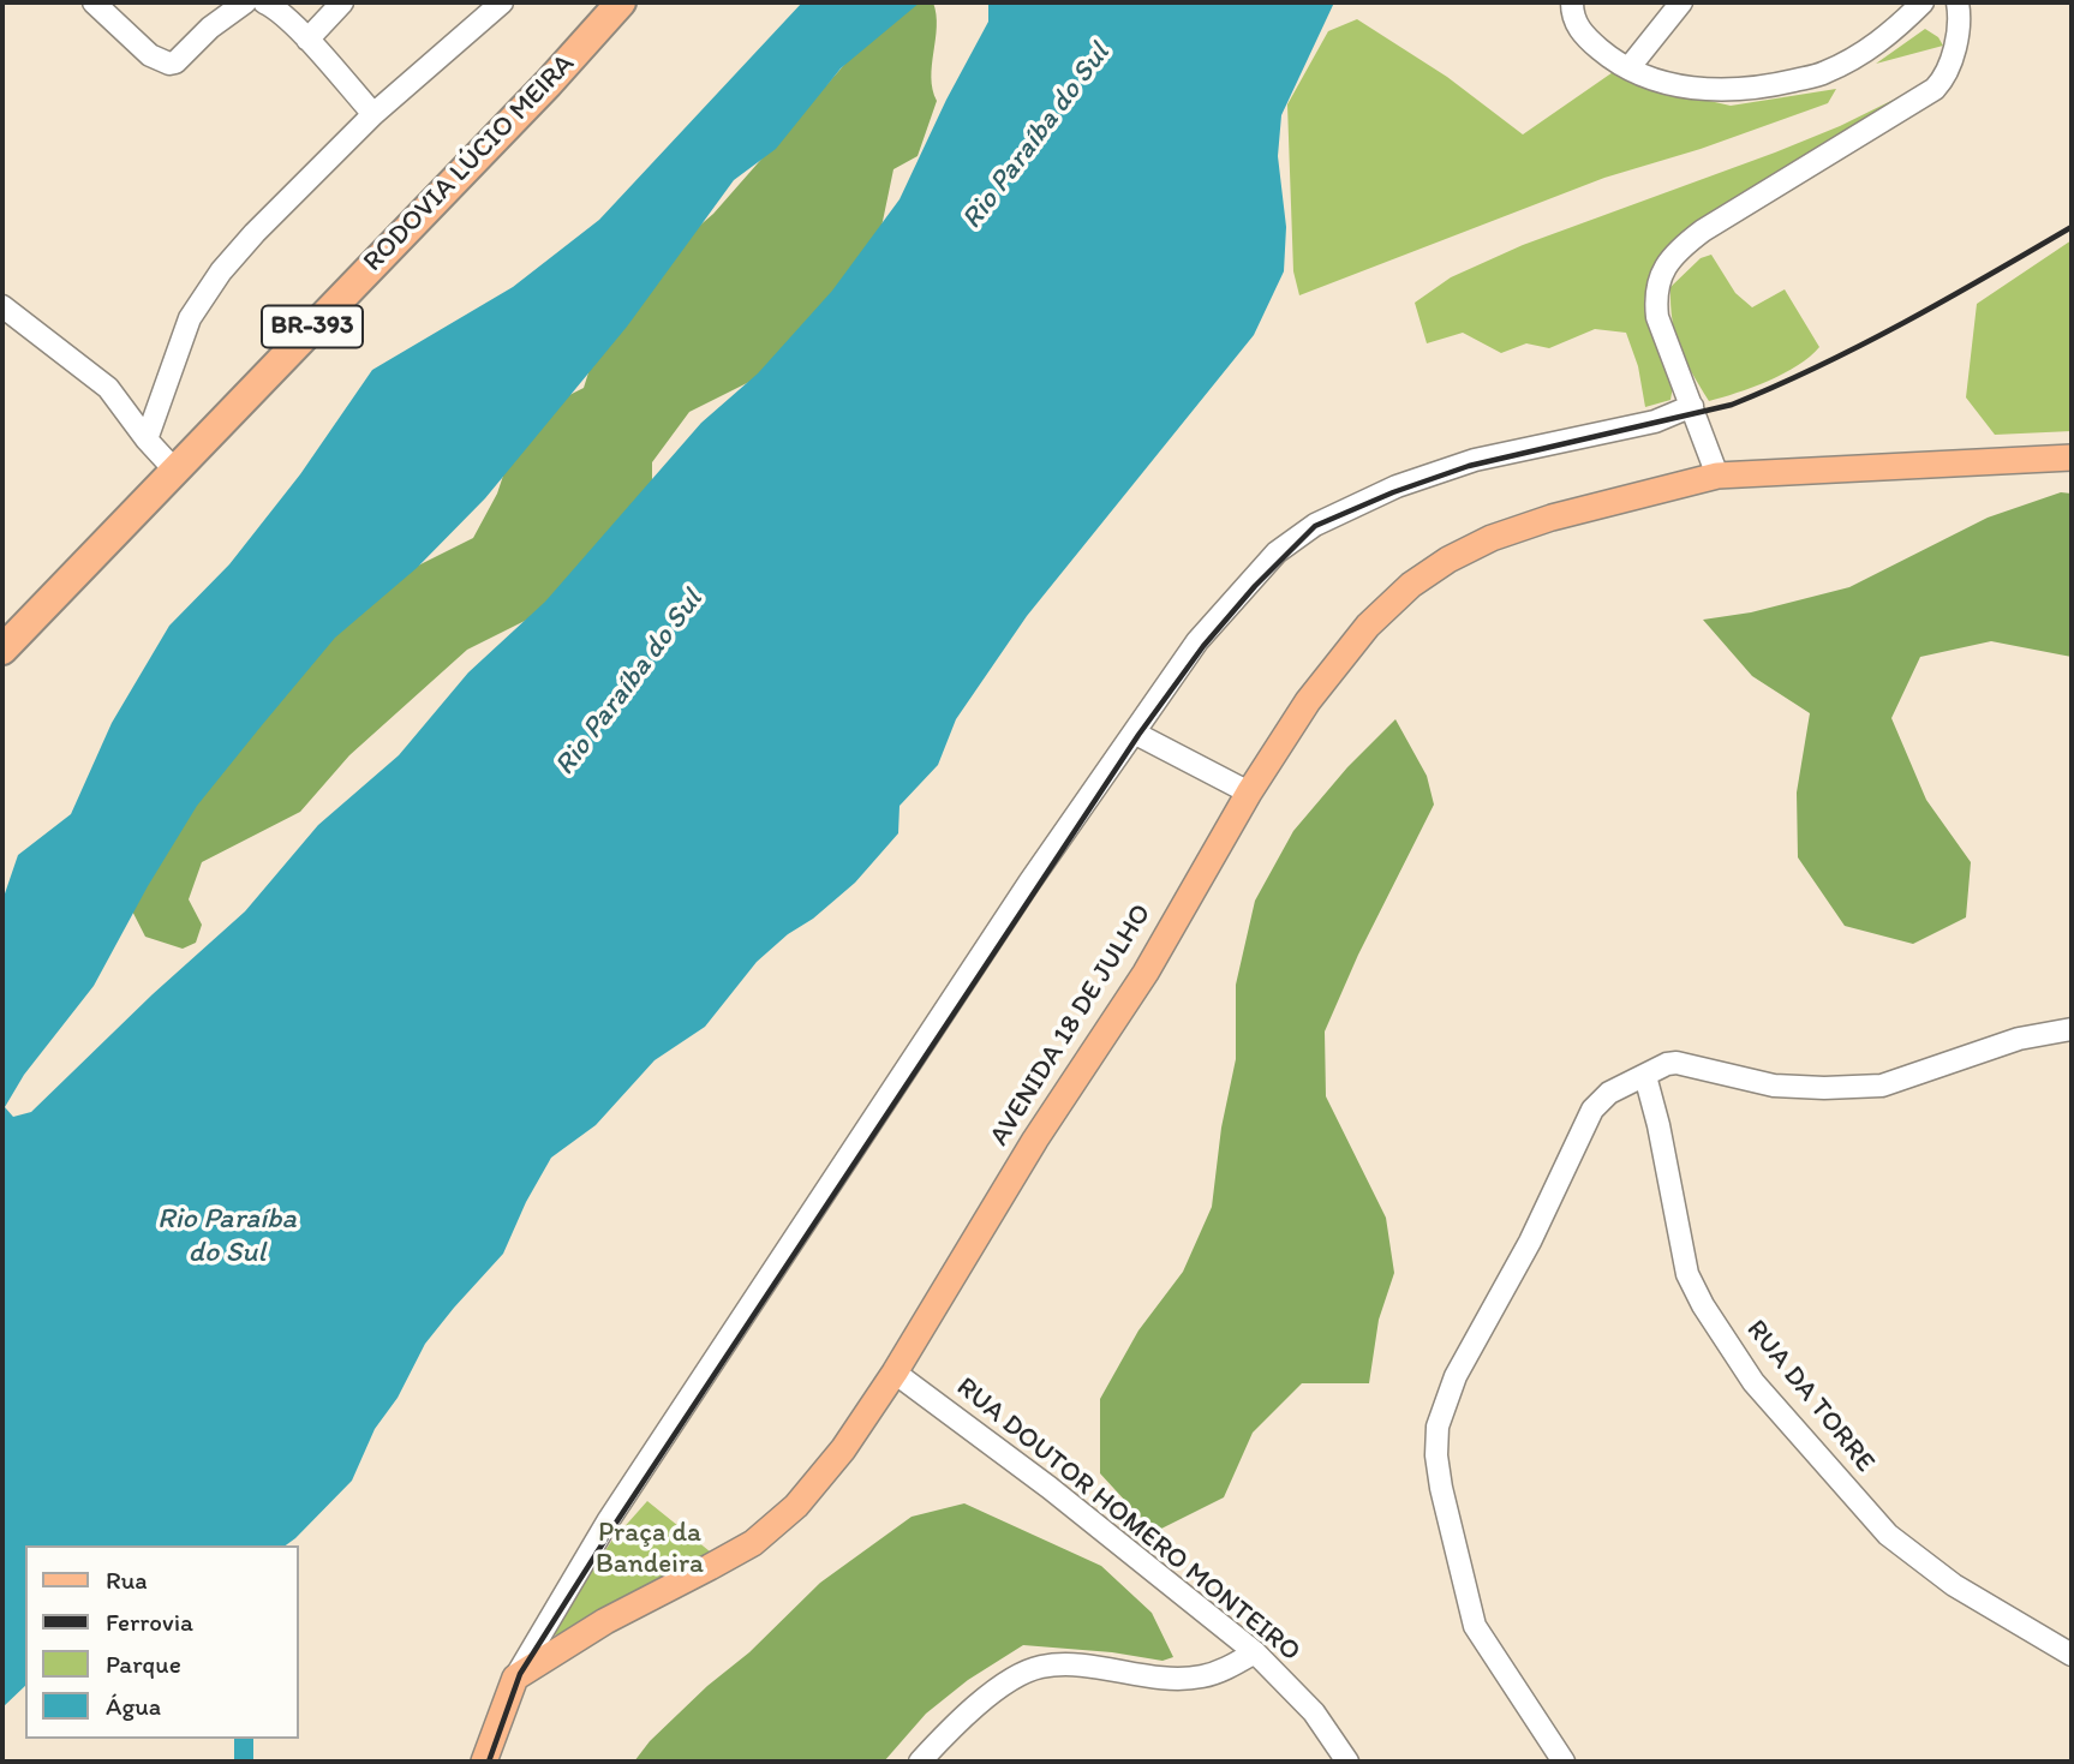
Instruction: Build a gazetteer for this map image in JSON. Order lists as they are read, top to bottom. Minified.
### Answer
{"streets":{"highway":["RODOVIA LÚCIO MEIRA","BR-393"],"main road":["AVENIDA 18 DE JULHO"],"street":["RUA DA TORRE","RUA DOUTOR HOMERO MONTEIRO"]},"crossings":[["AVENIDA 18 DE JULHO","RUA DOUTOR HOMERO MONTEIRO"]],"water":["Rio Paraíba do Sul"],"parks":["Praça da Bandeira"],"legend":["Rua","Ferrovia","Parque","Água"]}
